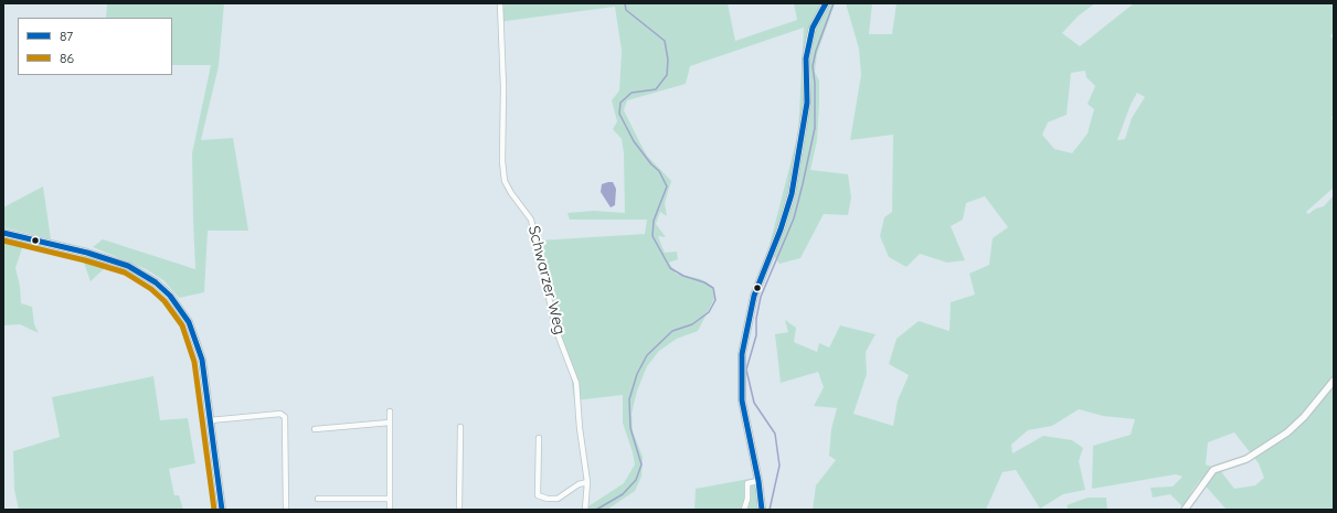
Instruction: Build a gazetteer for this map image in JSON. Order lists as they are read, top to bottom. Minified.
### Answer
{"streets":{"street":["Schwarzer Weg"]},"lines":["transit line 87","transit line 86"],"legend":["87","86"]}
